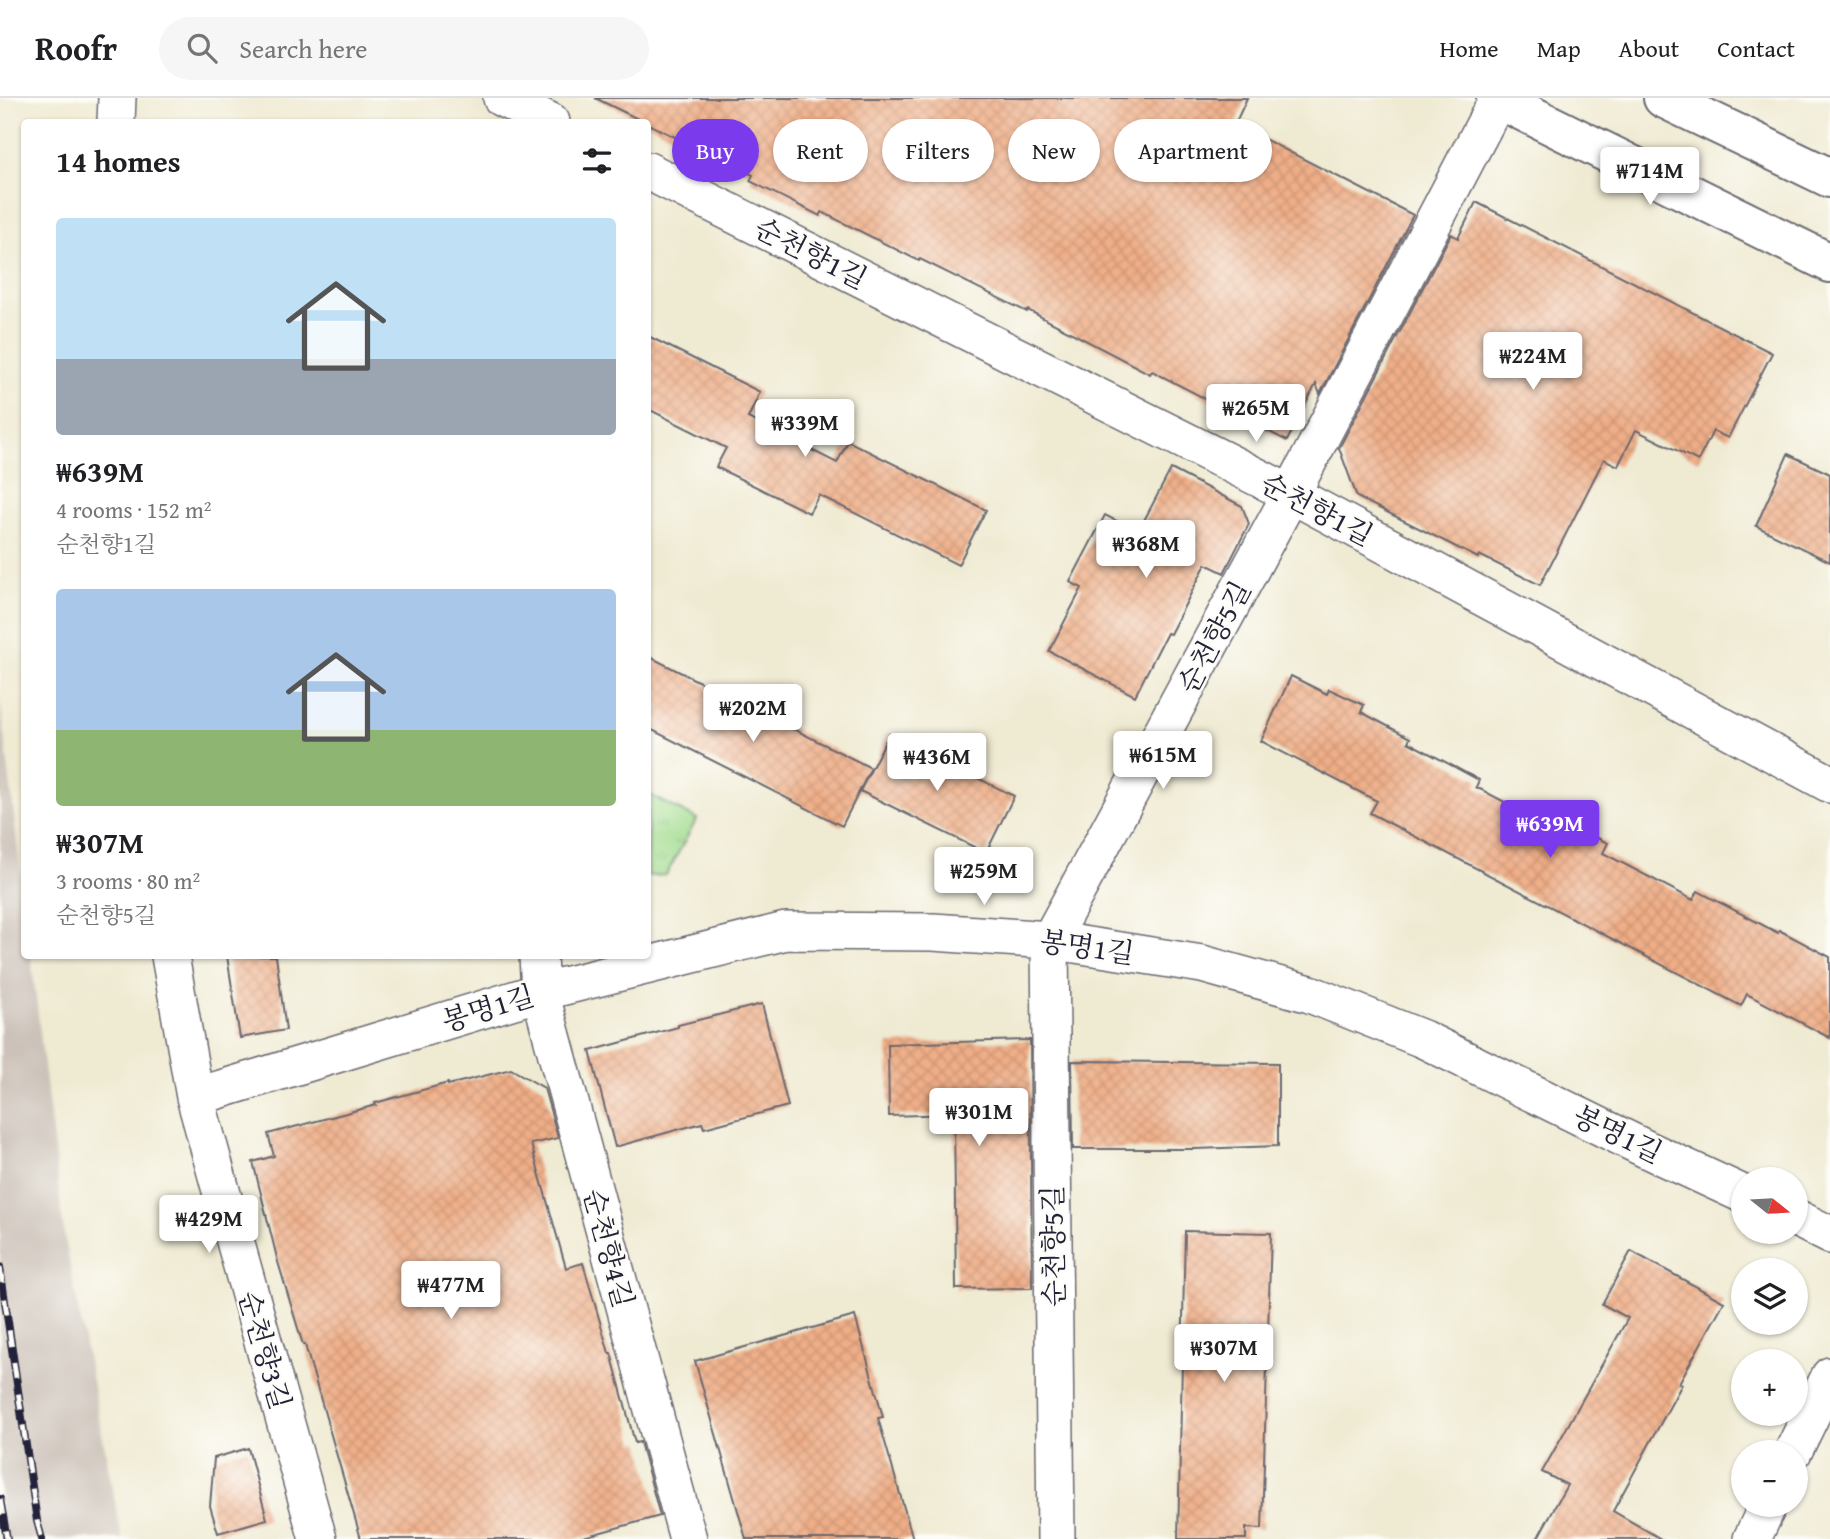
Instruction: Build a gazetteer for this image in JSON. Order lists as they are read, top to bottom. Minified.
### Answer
{"streets":{"street":["순천향1길","순천향5길","봉명1길","순천향4길","순천향3길"]},"crossings":[["순천향1길","순천향5길"],["순천향5길","봉명1길"],["봉명1길","순천향4길"],["봉명1길","순천향3길"]],"north":"right","page":{"header":"Roofr","search":"Search here","nav":["Home","Map","About","Contact"],"chip":["Buy","Rent","Filters","New","Apartment"],"heading":"14 homes","price":["₩714M","₩224M","₩265M","₩339M","₩368M","₩202M","₩615M","₩436M","₩639M","₩259M","₩301M","₩429M","₩477M","₩307M"],"list":[{"name":"₩639M","note":"4 rooms · 152 m² · 순천향1길"},{"name":"₩307M","note":"3 rooms · 80 m² · 순천향5길"}],"map_buttons":["+","−"]}}
